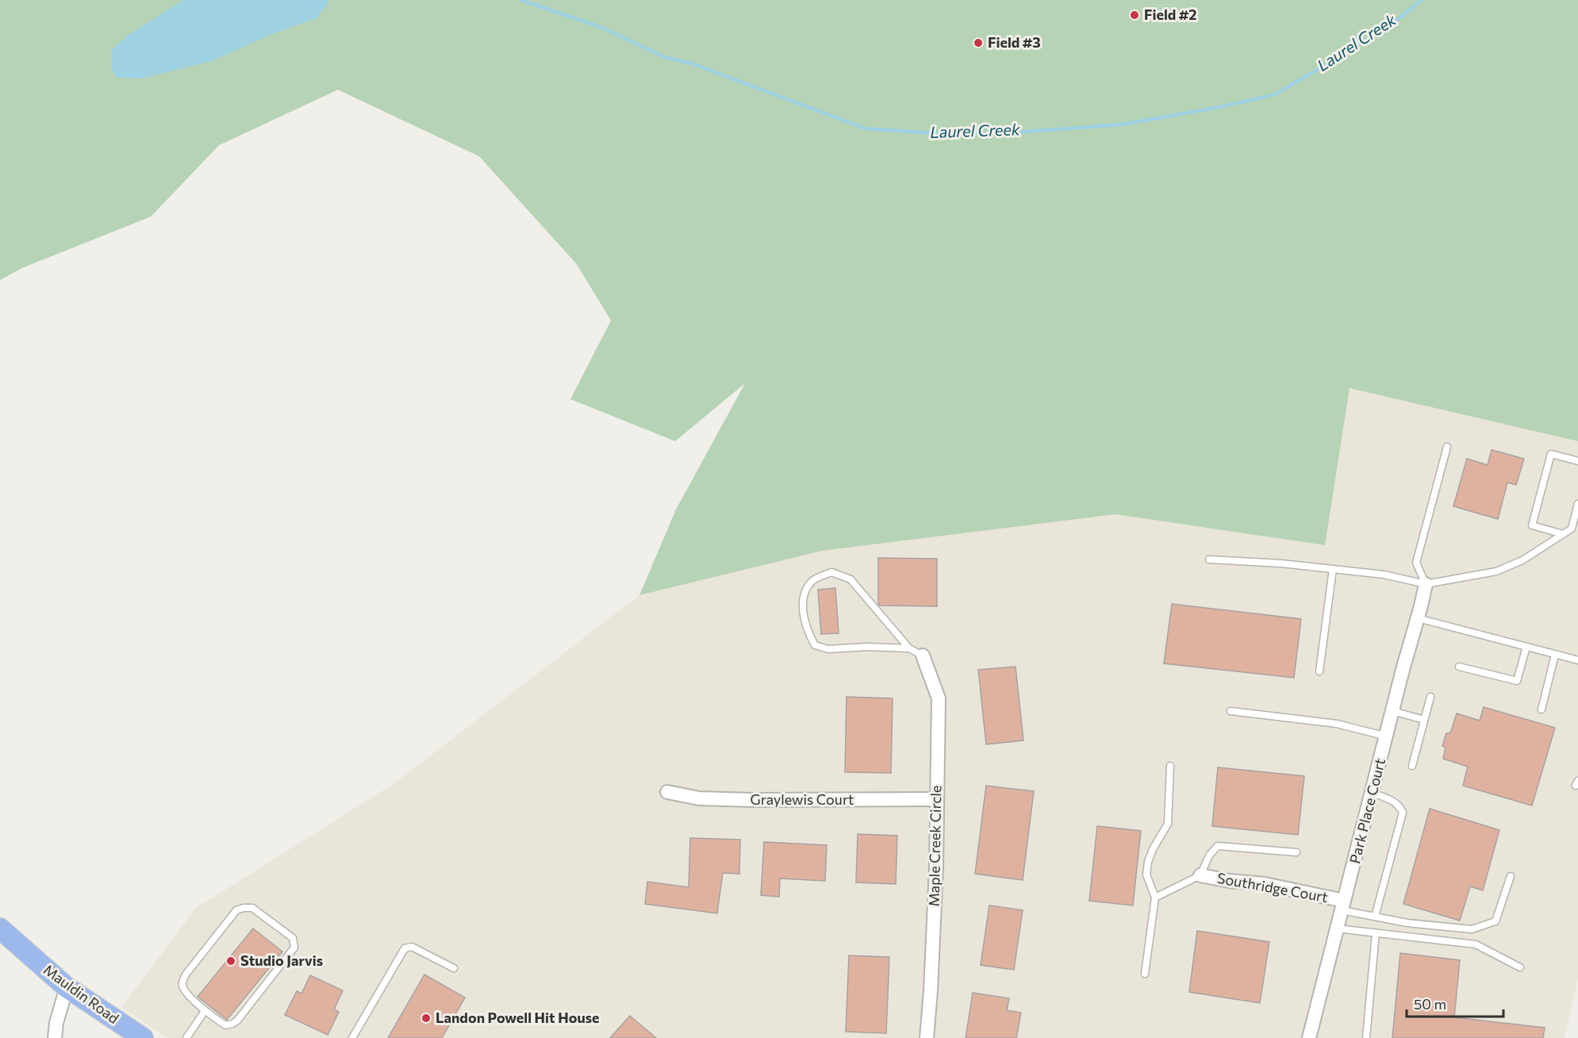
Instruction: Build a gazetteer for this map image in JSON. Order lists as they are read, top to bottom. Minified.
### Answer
{"streets":{"main road":["Mauldin Road"],"street":["Graylewis Court","Park Place Court","Maple Creek Circle","Southridge Court"]},"crossings":[["Graylewis Court","Maple Creek Circle"],["Park Place Court","Southridge Court"]],"water":["Laurel Creek"],"places":["Field #2","Field #3","Studio Jarvis","Landon Powell Hit House"],"scale_bar":"50 m"}
